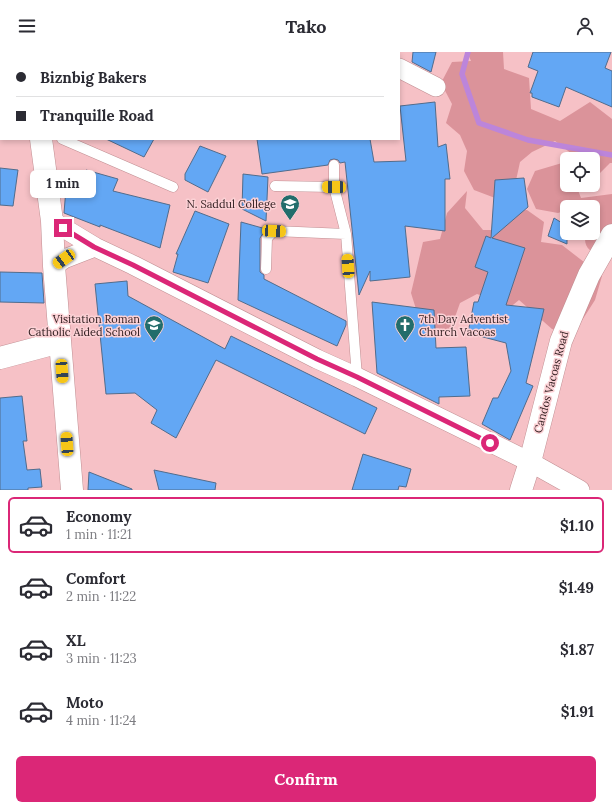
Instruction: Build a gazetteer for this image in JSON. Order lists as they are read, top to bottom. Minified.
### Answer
{"streets":{"street":["Candos Vacoas Road"]},"places":{"school or university":["N. Saddul College","Visitation Roman Catholic Aided School"],"church":["7th Day Adventist Church Vacoas"]},"page":{"header":"Tako","banner":["Biznbig Bakers","Tranquille Road"],"bubble":"1 min","list":[{"name":"Economy","note":"1 min · 11:21","value":"$1.10"},{"name":"Comfort","note":"2 min · 11:22","value":"$1.49"},{"name":"XL","note":"3 min · 11:23","value":"$1.87"},{"name":"Moto","note":"4 min · 11:24","value":"$1.91"}],"buttons":"Confirm"}}
